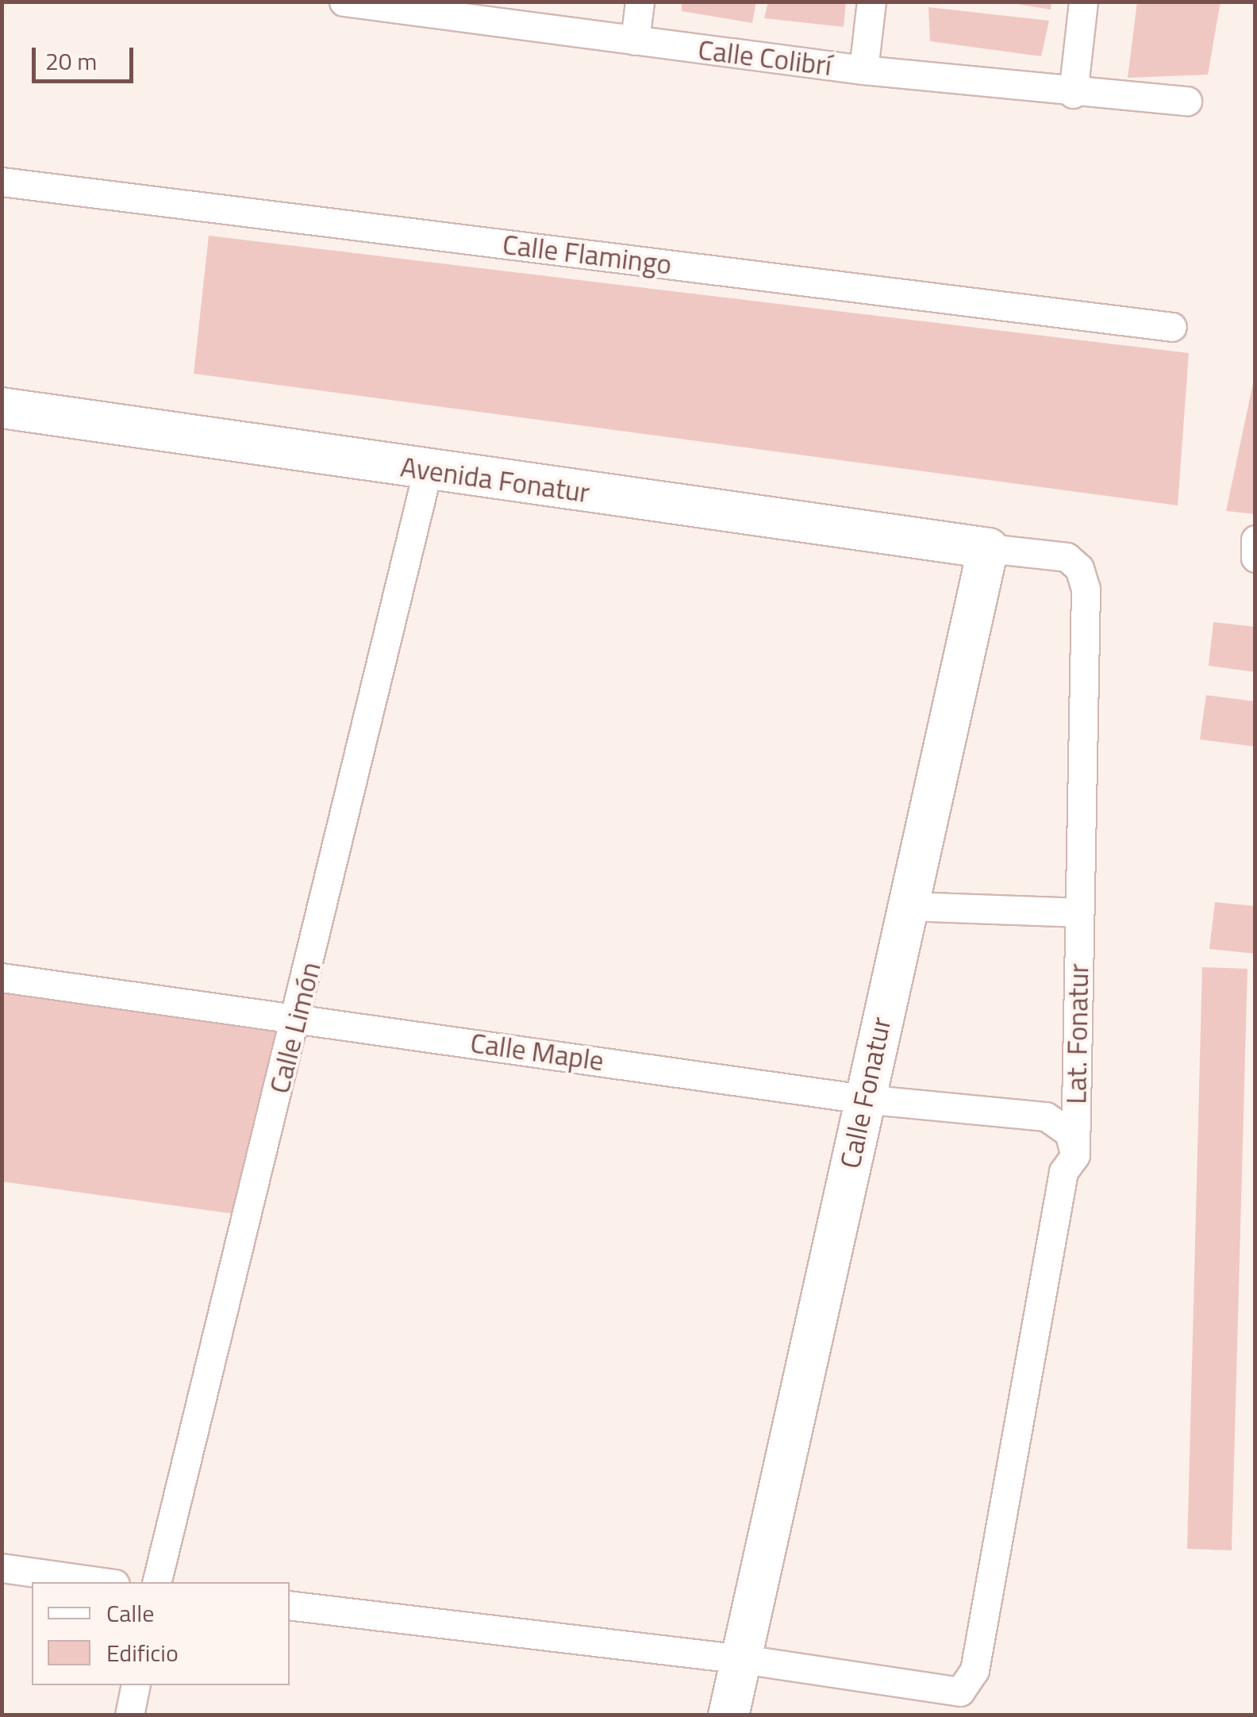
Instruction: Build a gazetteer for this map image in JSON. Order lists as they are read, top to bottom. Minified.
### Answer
{"streets":{"main road":["Avenida Fonatur","Calle Fonatur"],"street":["Calle Colibrí","Calle Flamingo","Calle Limón","Lat. Fonatur","Calle Maple"]},"crossings":[["Avenida Fonatur","Calle Limón"],["Avenida Fonatur","Lat. Fonatur"],["Avenida Fonatur","Calle Fonatur"],["Calle Limón","Calle Maple"],["Lat. Fonatur","Calle Maple"],["Lat. Fonatur","Calle Fonatur"],["Calle Maple","Calle Fonatur"]],"legend":["Calle","Edificio"],"scale_bar":"20 m"}
